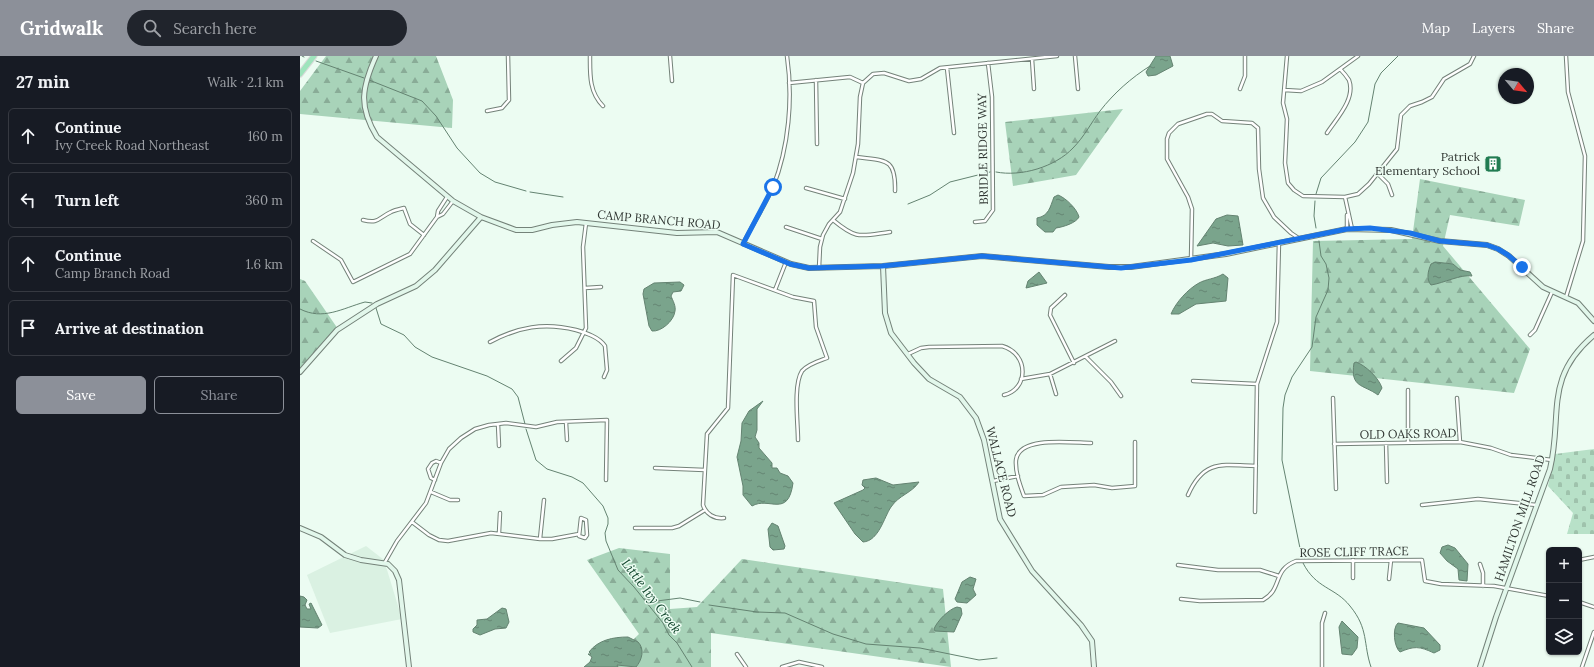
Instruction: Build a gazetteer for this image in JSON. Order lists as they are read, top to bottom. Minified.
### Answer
{"streets":{"street":["BRIDLE RIDGE WAY","CAMP BRANCH ROAD","OLD OAKS ROAD","WALLACE ROAD","HAMILTON MILL ROAD","ROSE CLIFF TRACE"]},"crossings":[["CAMP BRANCH ROAD","WALLACE ROAD"],["OLD OAKS ROAD","HAMILTON MILL ROAD"],["HAMILTON MILL ROAD","ROSE CLIFF TRACE"]],"water":["Little Ivy Creek"],"places":{"building":["Patrick Elementary School"]},"north":"bottom right","page":{"header":"Gridwalk","search":"Search here","nav":["Map","Layers","Share"],"heading":["27 min","Walk · 2.1 km"],"list":[["Continue","Ivy Creek Road Northeast","160 m"],["Turn left","360 m"],["Continue","Camp Branch Road","1.6 km"],"Arrive at destination"],"buttons":["Save","Share"],"map_buttons":["+","−"]}}
